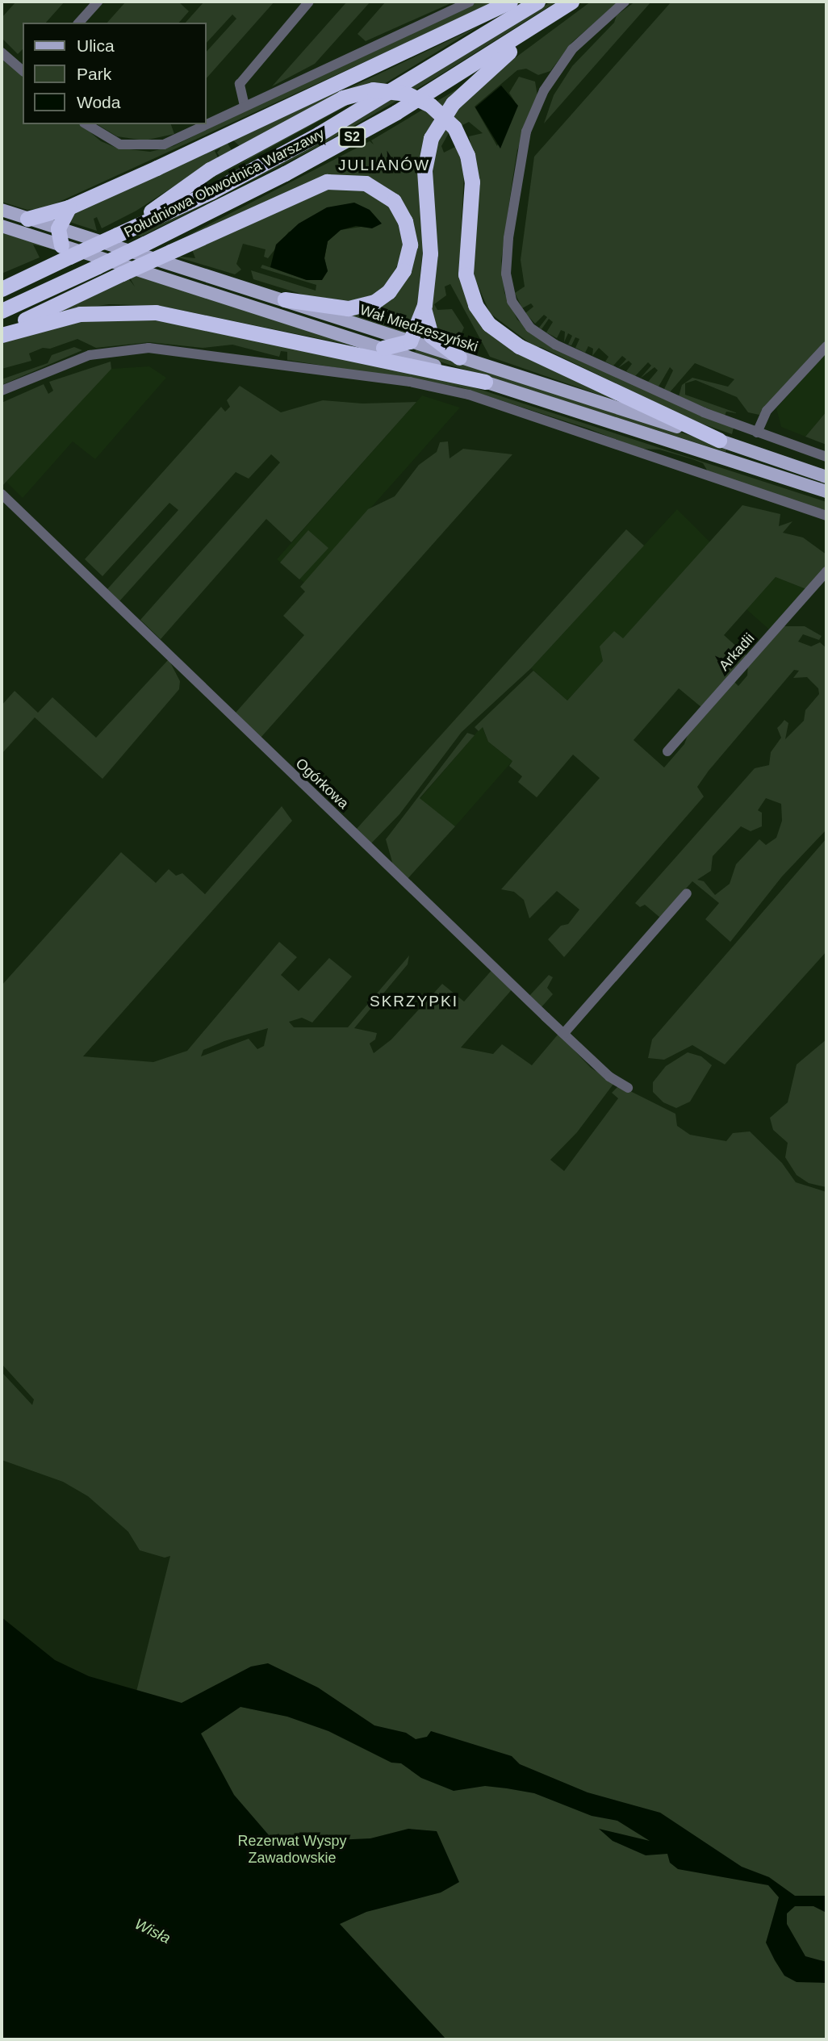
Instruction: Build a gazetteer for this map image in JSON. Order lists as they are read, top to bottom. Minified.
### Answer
{"streets":{"highway":["S2","Południowa Obwodnica Warszawy"],"main road":["Wał Miedzeszyński"],"street":["Arkadii","Ogórkowa"]},"crossings":[["Południowa Obwodnica Warszawy","Wał Miedzeszyński"]],"districts":["JULIANÓW","SKRZYPKI"],"water":["Wisła"],"parks":["Rezerwat Wyspy Zawadowskie"],"legend":["Ulica","Park","Woda"]}
